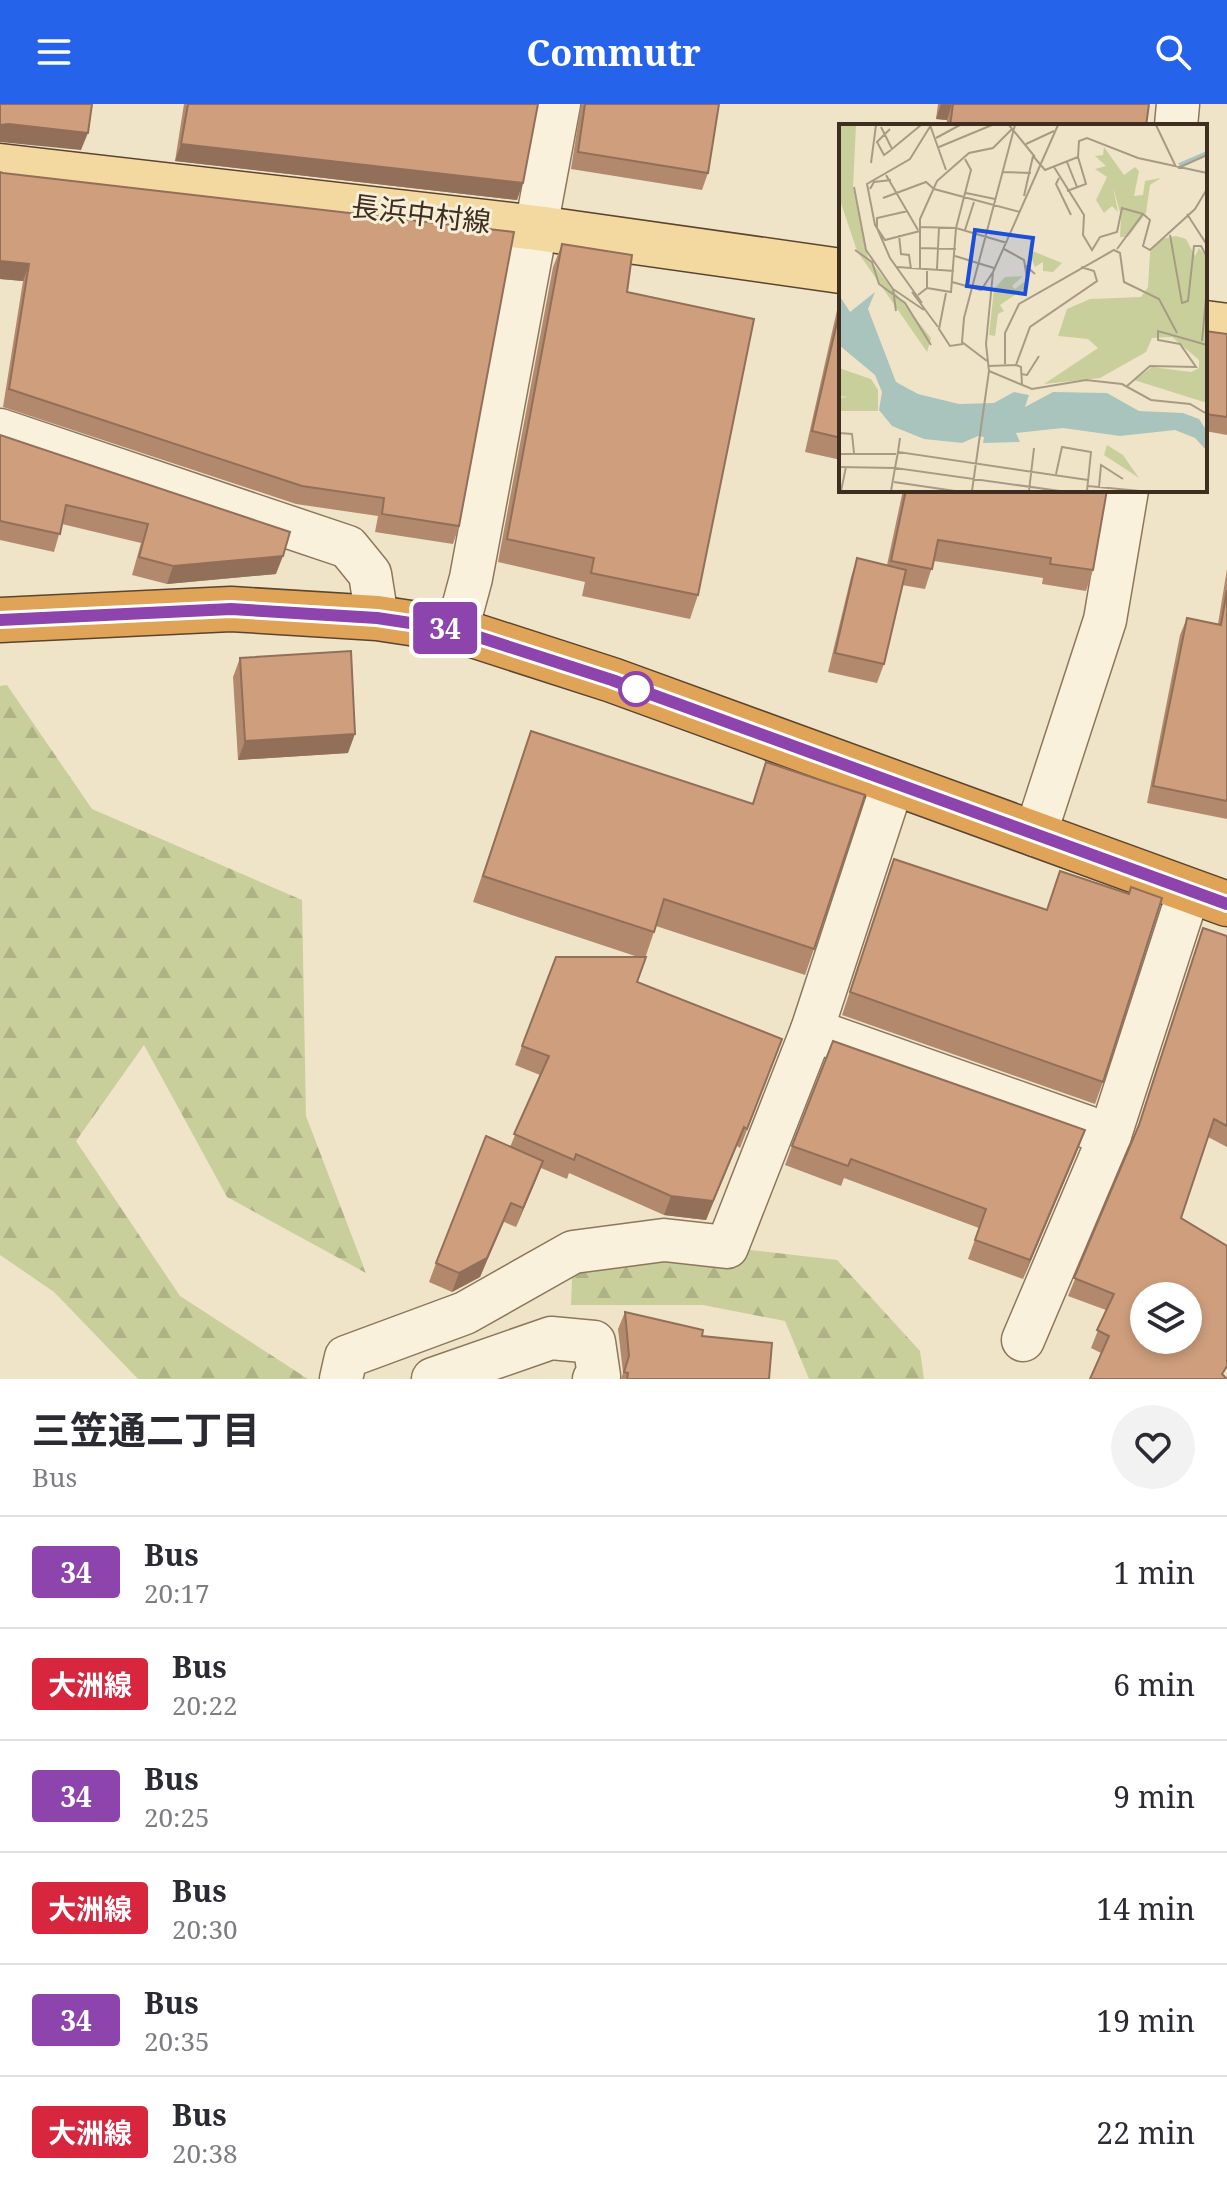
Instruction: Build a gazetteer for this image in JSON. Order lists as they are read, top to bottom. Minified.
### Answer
{"streets":{"main road":["長浜中村線"]},"lines":["bus line 34"],"page":{"header":"Commutr","on_map":"34","heading":["三笠通二丁目","Bus"],"list":[{"mark":"34","name":"Bus","note":"20:17","value":"1 min"},{"mark":"大洲線","name":"Bus","note":"20:22","value":"6 min"},{"mark":"34","name":"Bus","note":"20:25","value":"9 min"},{"mark":"大洲線","name":"Bus","note":"20:30","value":"14 min"},{"mark":"34","name":"Bus","note":"20:35","value":"19 min"},{"mark":"大洲線","name":"Bus","note":"20:38","value":"22 min"}]}}
